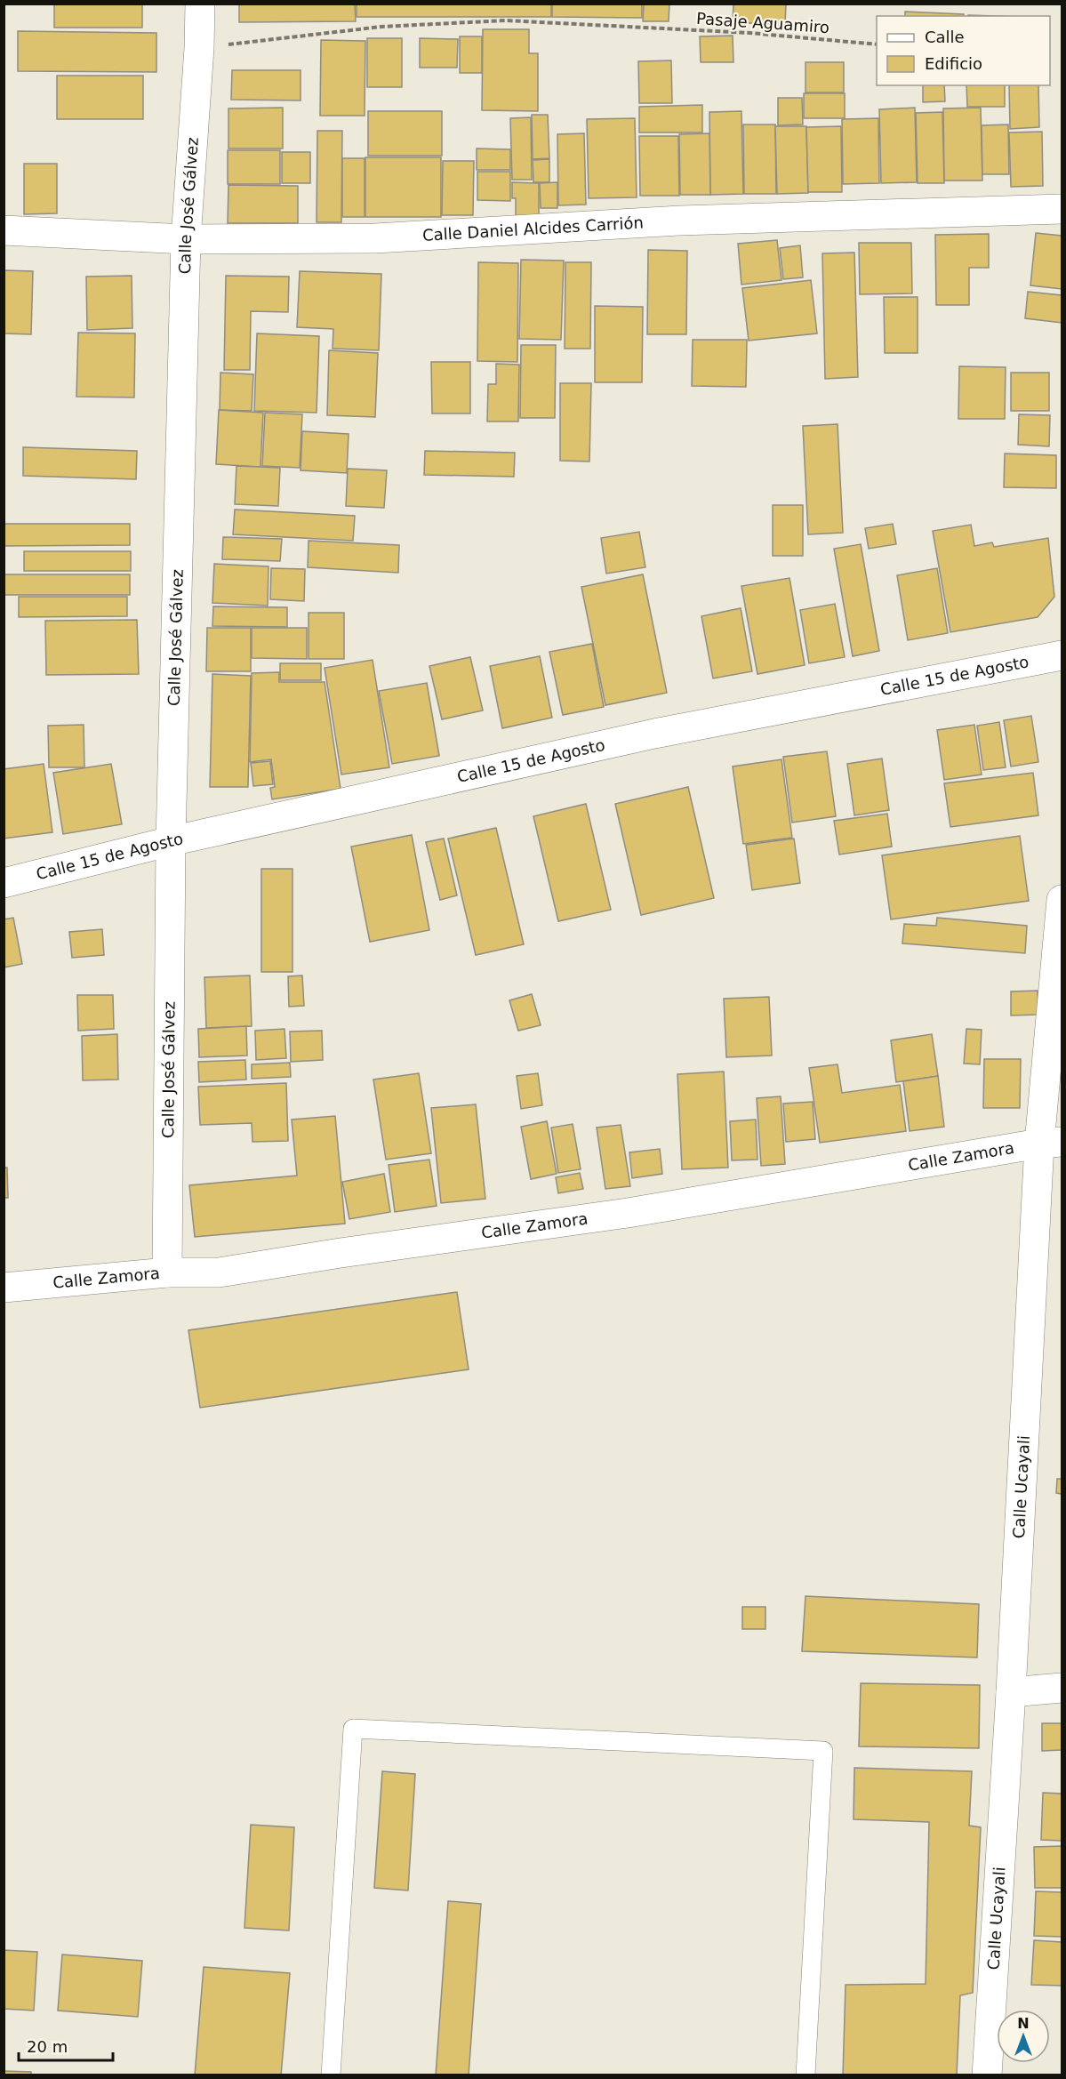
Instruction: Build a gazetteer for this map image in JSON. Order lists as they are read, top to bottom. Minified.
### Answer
{"streets":{"street":["Calle José Gálvez","Calle Daniel Alcides Carrión","Calle 15 de Agosto","Calle Zamora","Calle Ucayali"],"path":["Pasaje Aguamiro"]},"crossings":[["Pasaje Aguamiro","Calle José Gálvez"],["Calle José Gálvez","Calle Daniel Alcides Carrión"],["Calle José Gálvez","Calle 15 de Agosto"],["Calle José Gálvez","Calle Zamora"],["Calle Zamora","Calle Ucayali"]],"legend":["Calle","Edificio"],"scale_bar":"20 m","north":"top"}
